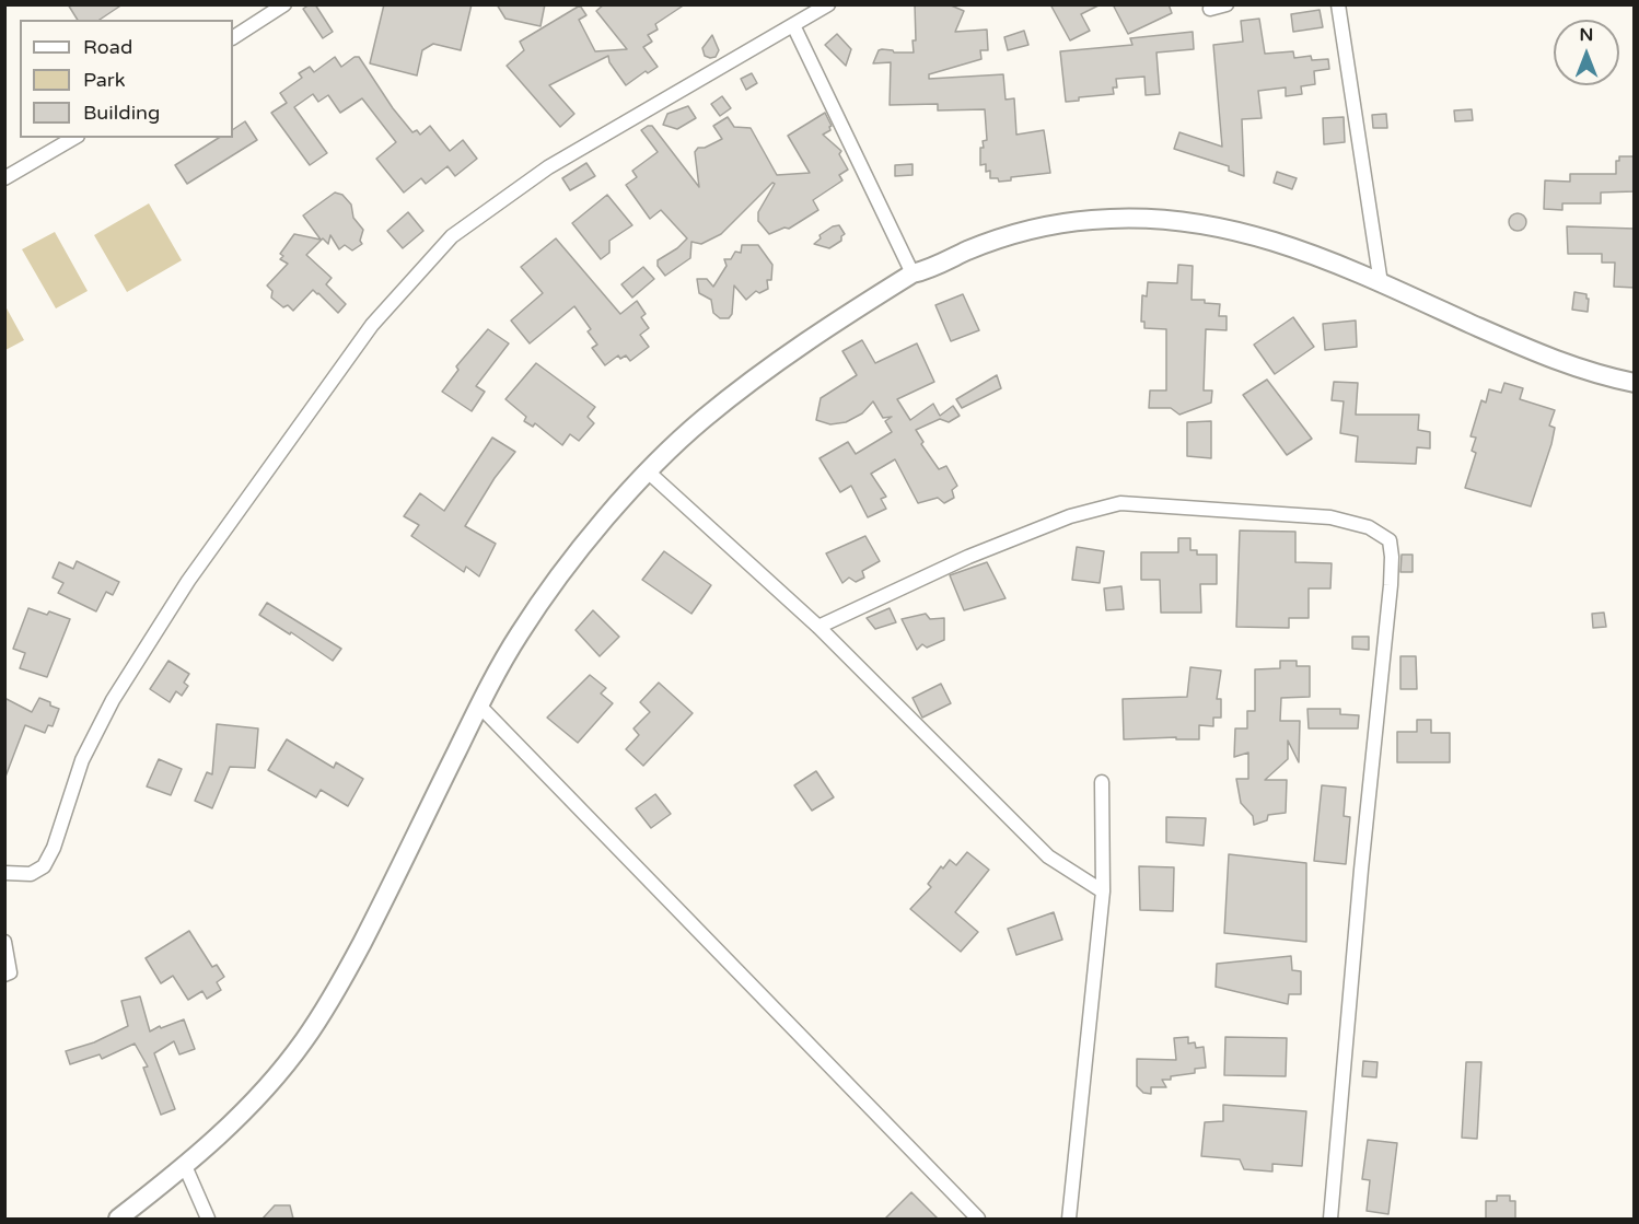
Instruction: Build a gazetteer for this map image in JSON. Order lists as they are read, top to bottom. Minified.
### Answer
{"legend":["Road","Park","Building"],"north":"top"}
